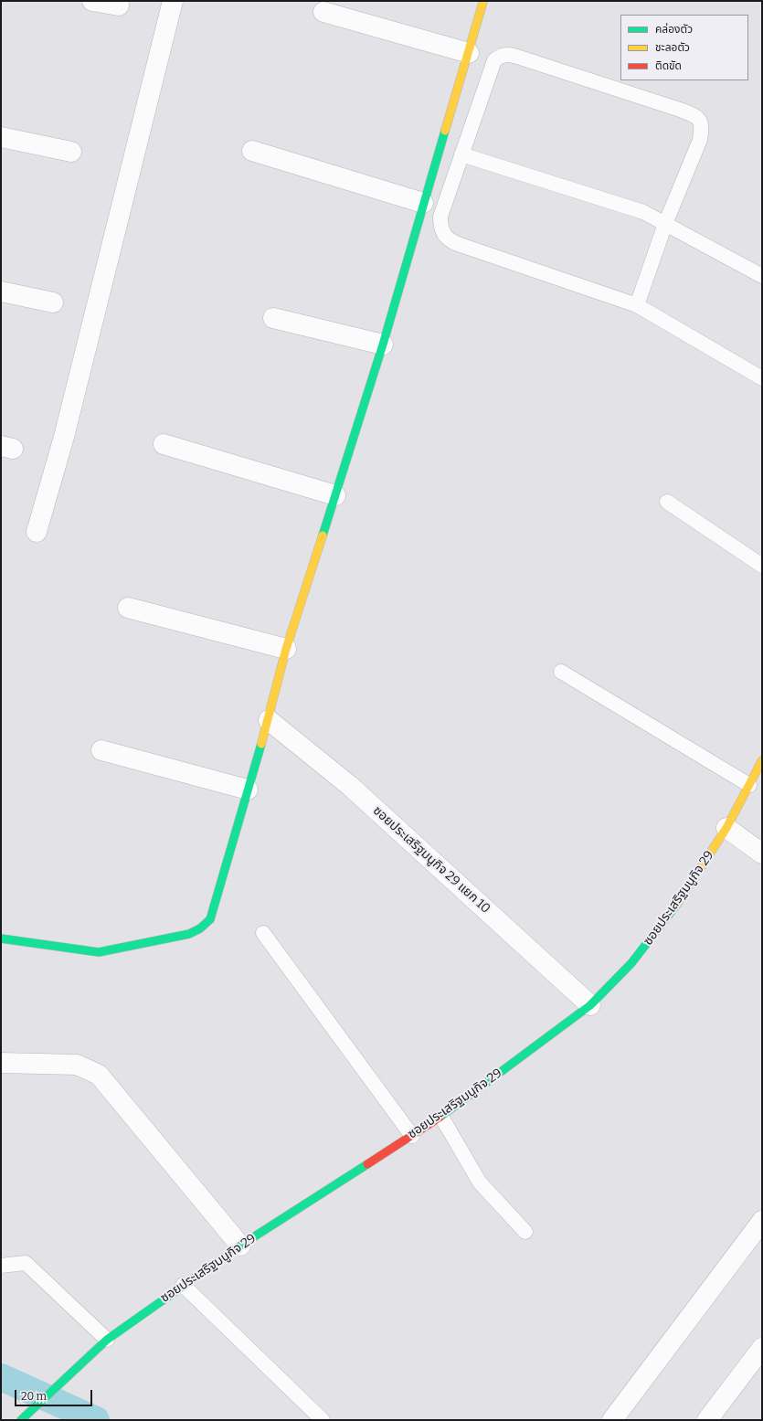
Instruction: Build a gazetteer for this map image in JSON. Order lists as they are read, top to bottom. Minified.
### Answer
{"streets":{"street":["ซอยประเสริฐมนูกิจ 29 แยก 10","ซอยประเสริฐมนูกิจ 29"]},"crossings":[["ซอยประเสริฐมนูกิจ 29 แยก 10","ซอยประเสริฐมนูกิจ 29"]],"legend":["คล่องตัว","ชะลอตัว","ติดขัด"],"scale_bar":"20 m"}
